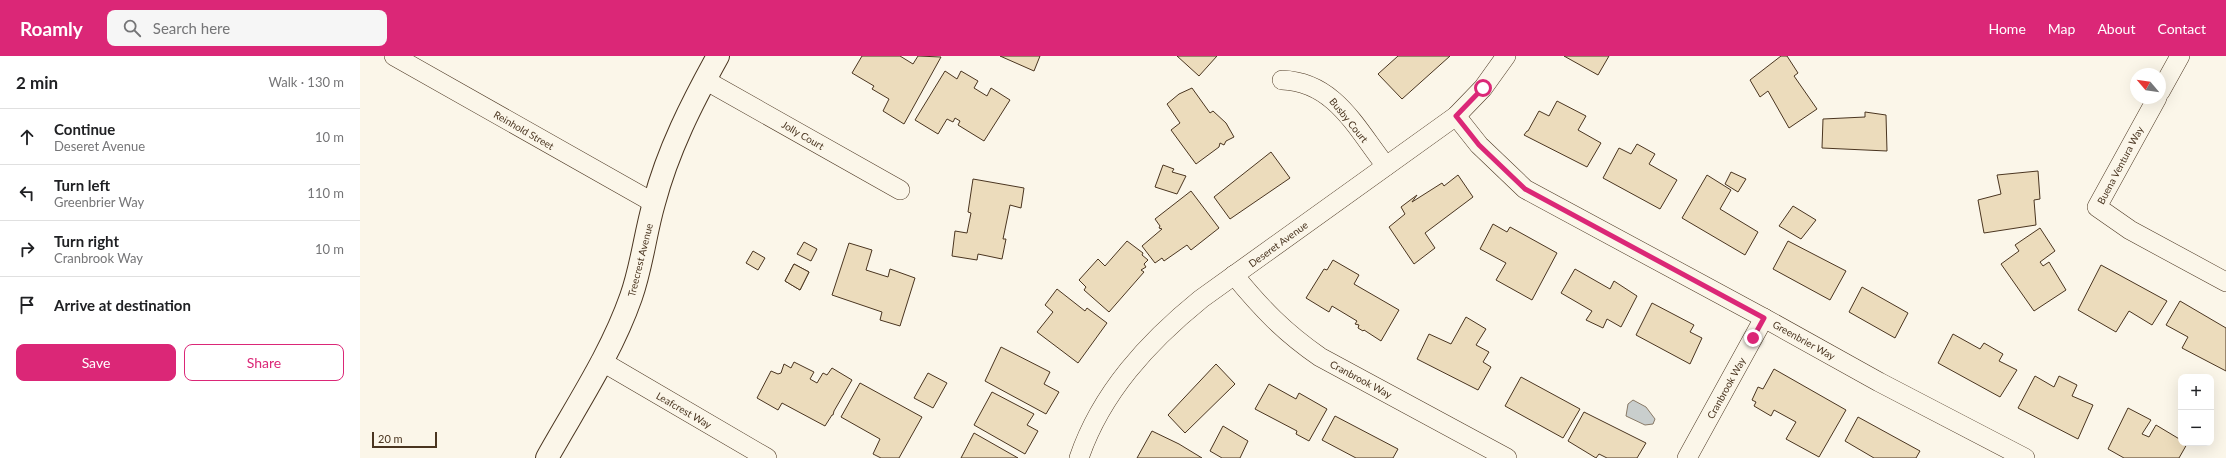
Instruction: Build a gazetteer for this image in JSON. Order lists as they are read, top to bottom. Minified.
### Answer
{"streets":{"street":["Busby Court","Reinhold Street","Jolly Court","Buena Ventura Way","Deseret Avenue","Treecrest Avenue","Greenbrier Way","Cranbrook Way","Leafcrest Way"]},"crossings":[["Busby Court","Deseret Avenue"],["Reinhold Street","Treecrest Avenue"],["Jolly Court","Treecrest Avenue"],["Deseret Avenue","Greenbrier Way"],["Deseret Avenue","Cranbrook Way"],["Treecrest Avenue","Leafcrest Way"],["Greenbrier Way","Cranbrook Way"]],"scale_bar":"20 m","north":"top left","page":{"header":"Roamly","search":"Search here","nav":["Home","Map","About","Contact"],"heading":["2 min","Walk · 130 m"],"list":[["Continue","Deseret Avenue","10 m"],["Turn left","Greenbrier Way","110 m"],["Turn right","Cranbrook Way","10 m"],"Arrive at destination"],"buttons":["Save","Share"],"map_buttons":["+","−"],"scale":"20 m"}}
